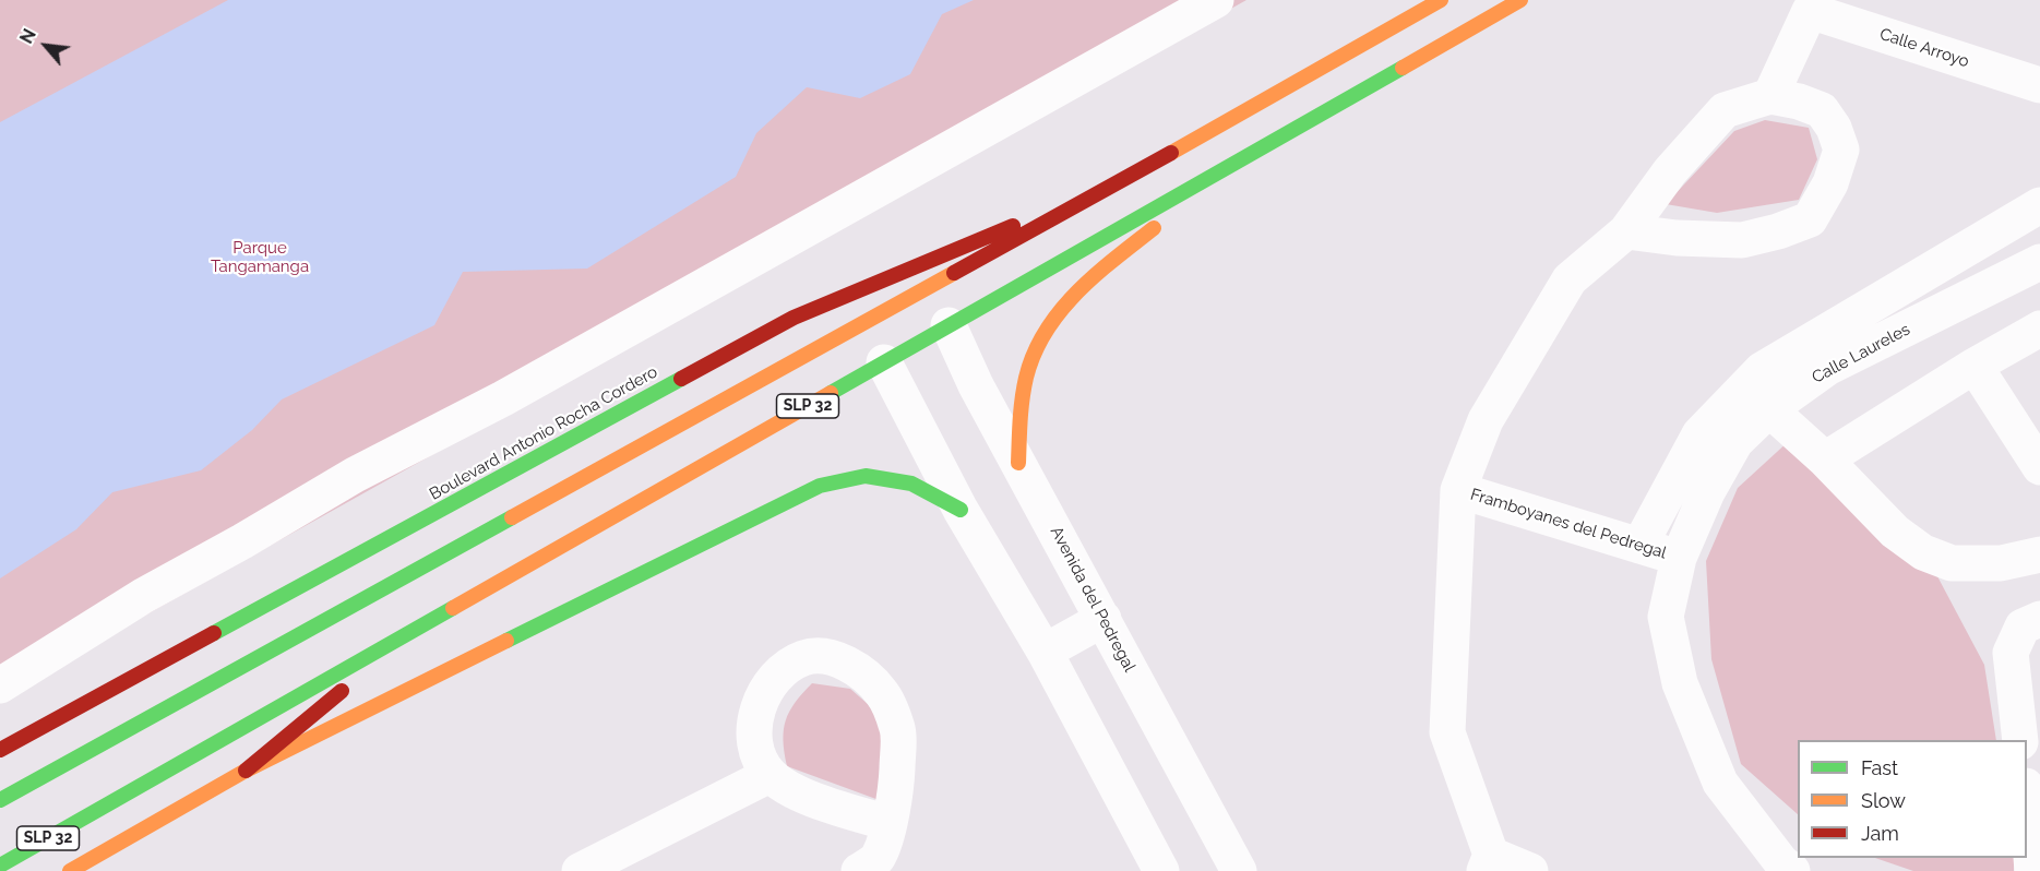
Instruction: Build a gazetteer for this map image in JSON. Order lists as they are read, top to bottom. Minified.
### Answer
{"streets":{"main road":["SLP 32","Boulevard Antonio Rocha Cordero"],"street":["Calle Arroyo","Calle Laureles","Framboyanes del Pedregal","Avenida del Pedregal"]},"crossings":[["Calle Laureles","Framboyanes del Pedregal"],["SLP 32","Boulevard Antonio Rocha Cordero"],["SLP 32","Avenida del Pedregal"]],"parks":["Parque Tangamanga"],"legend":["Fast","Slow","Jam"],"north":"top left"}
